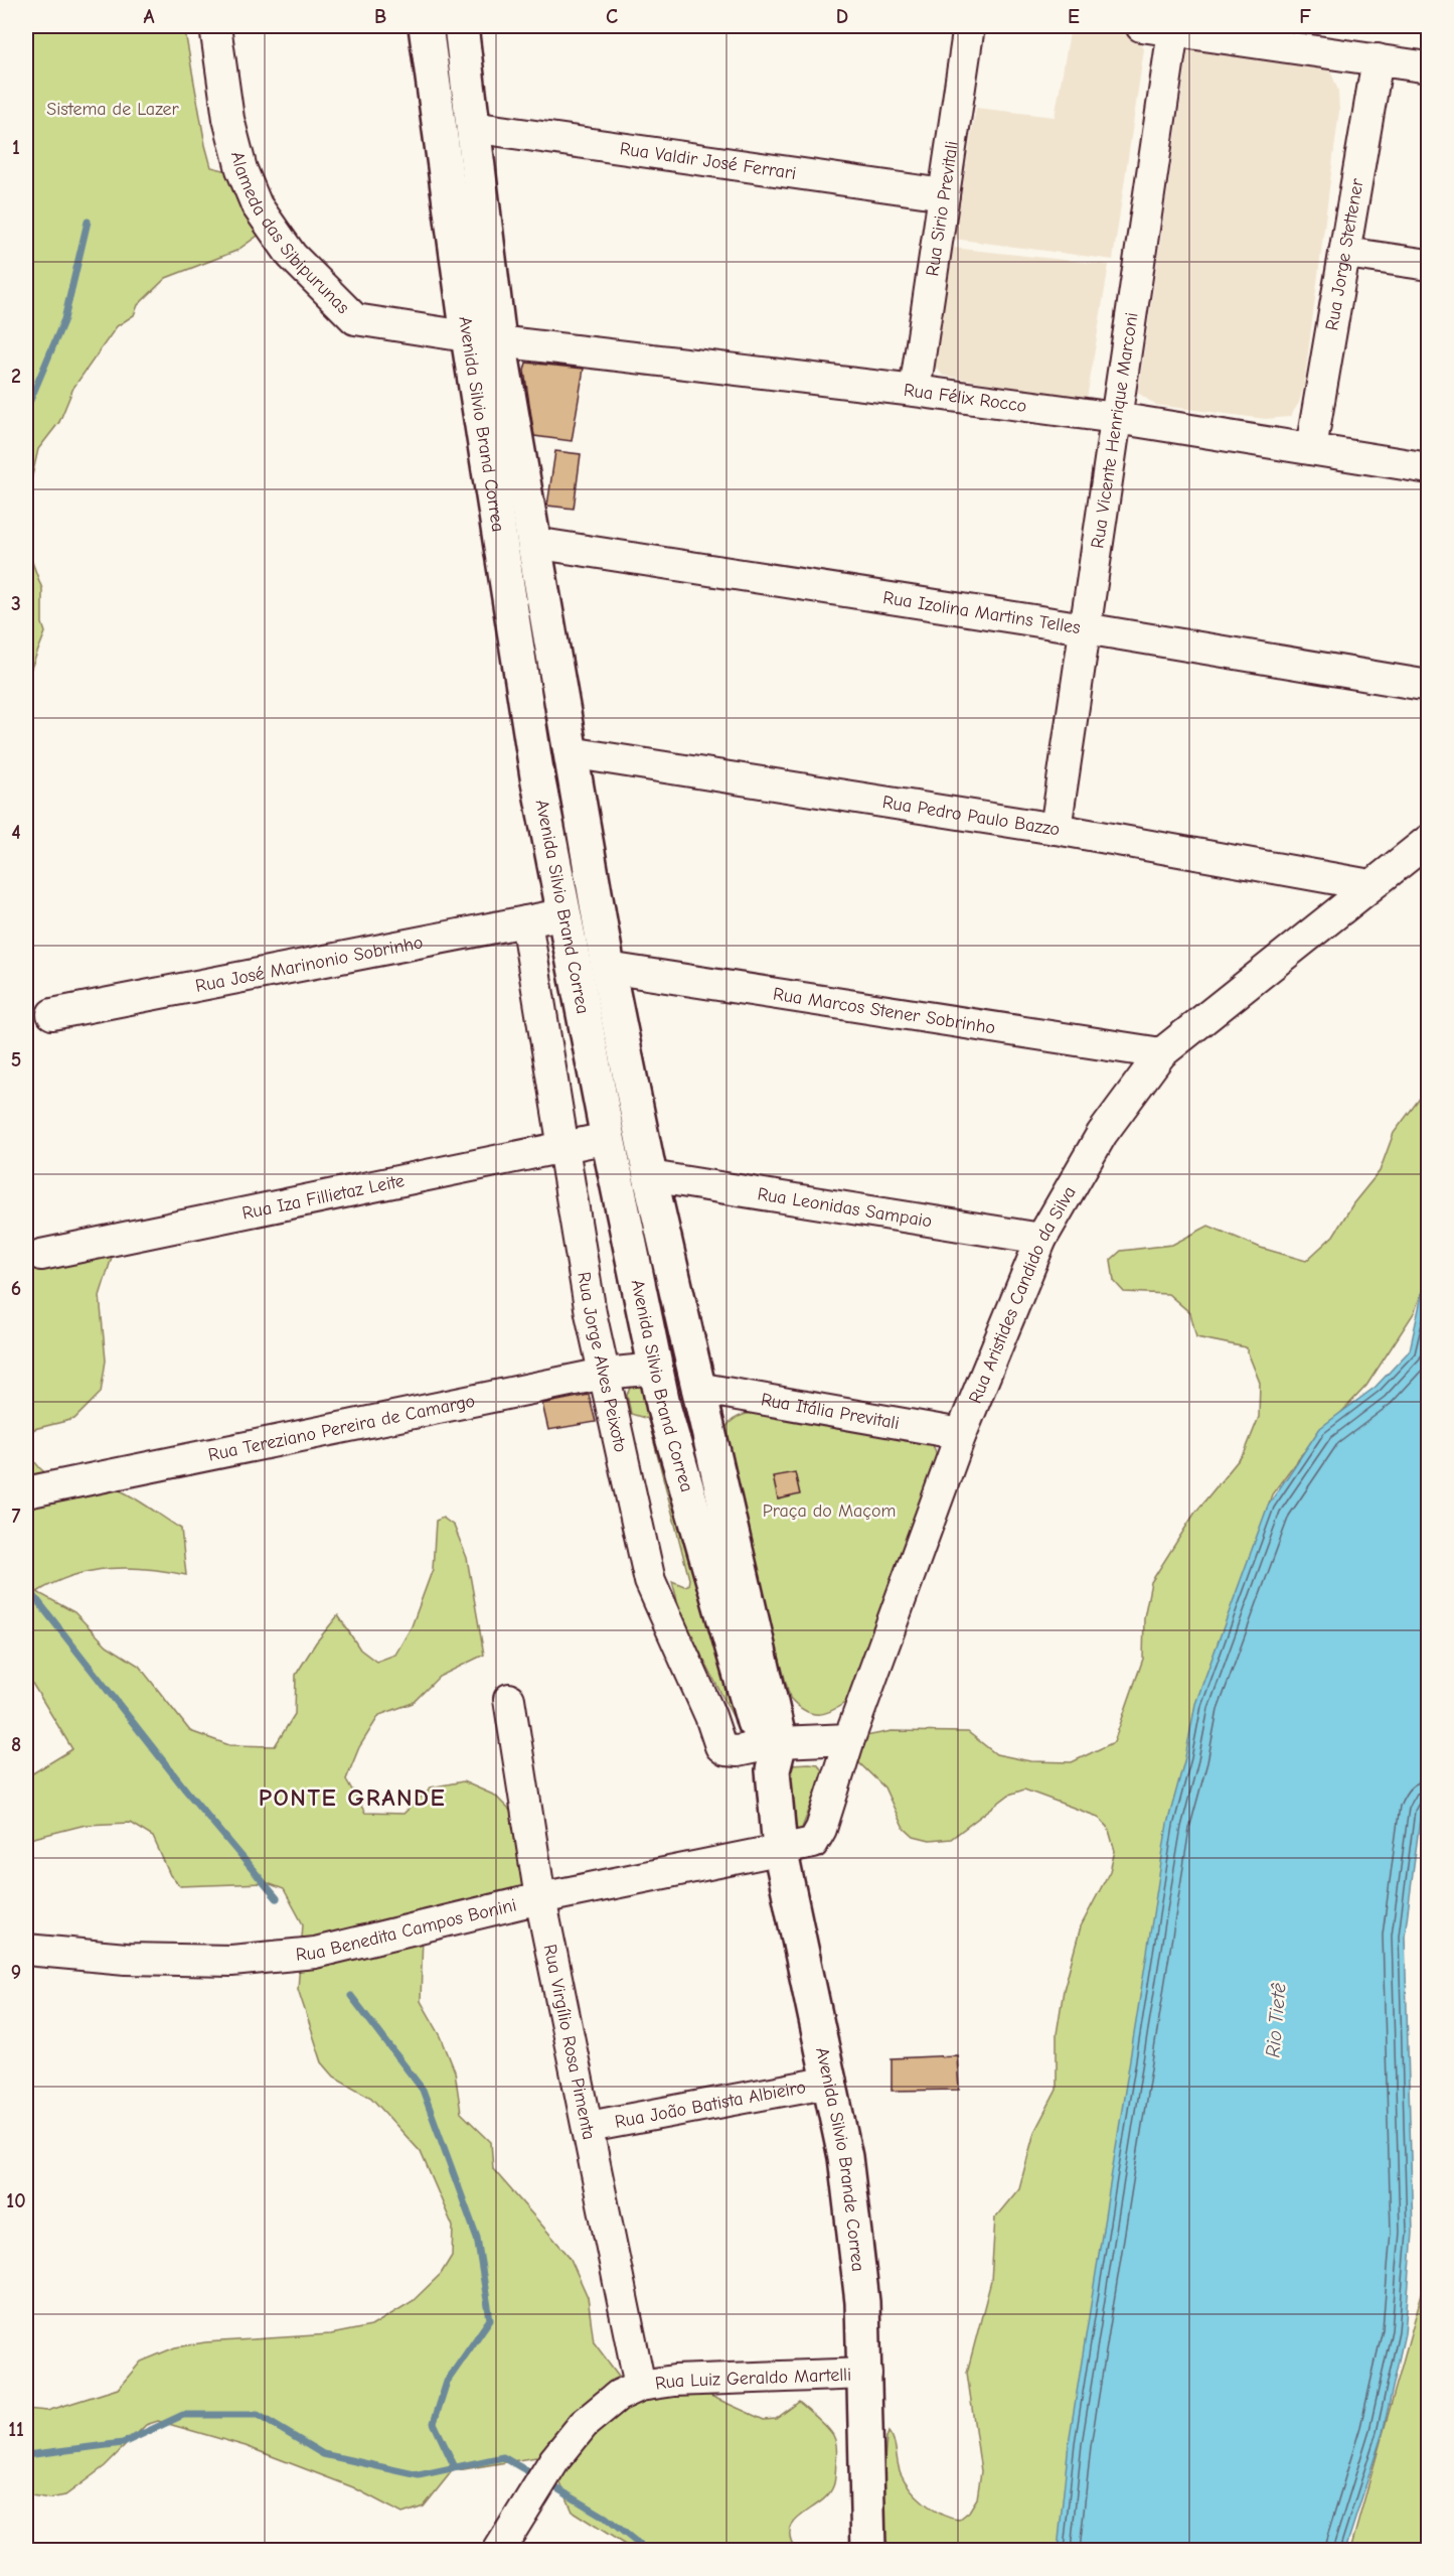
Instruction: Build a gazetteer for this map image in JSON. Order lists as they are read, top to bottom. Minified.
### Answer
{"streets":{"main road":["Avenida Silvio Brand Correa","Avenida Silvio Brande Correa"],"street":["Rua Valdir José Ferrari","Rua Sirio Previtali","Alameda das Sibipurunas","Rua Jorge Stettener","Rua Félix Rocco","Rua Vicente Henrique Marconi","Rua Izolina Martins Telles","Rua Pedro Paulo Bazzo","Rua José Marinonio Sobrinho","Rua Marcos Stener Sobrinho","Rua Iza Fillietaz Leite","Rua Leonidas Sampaio","Rua Aristides Candido da Silva","Rua Jorge Alves Peixoto","Rua Itália Previtali","Rua Tereziano Pereira de Camargo","Rua Benedita Campos Bonini","Rua Virgílio Rosa Pimenta","Rua João Batista Albieiro","Rua Luiz Geraldo Martelli"]},"crossings":[["Rua Valdir José Ferrari","Rua Sirio Previtali"],["Rua Valdir José Ferrari","Avenida Silvio Brand Correa"],["Rua Sirio Previtali","Rua Félix Rocco"],["Alameda das Sibipurunas","Rua Félix Rocco"],["Alameda das Sibipurunas","Avenida Silvio Brand Correa"],["Rua Jorge Stettener","Rua Félix Rocco"],["Rua Félix Rocco","Avenida Silvio Brand Correa"],["Rua Félix Rocco","Rua Vicente Henrique Marconi"],["Avenida Silvio Brand Correa","Rua Izolina Martins Telles"],["Avenida Silvio Brand Correa","Rua Pedro Paulo Bazzo"],["Avenida Silvio Brand Correa","Rua José Marinonio Sobrinho"],["Avenida Silvio Brand Correa","Rua Marcos Stener Sobrinho"],["Avenida Silvio Brand Correa","Rua Iza Fillietaz Leite"],["Avenida Silvio Brand Correa","Rua Leonidas Sampaio"],["Avenida Silvio Brand Correa","Rua Jorge Alves Peixoto"],["Avenida Silvio Brand Correa","Rua Itália Previtali"],["Avenida Silvio Brand Correa","Rua Tereziano Pereira de Camargo"],["Avenida Silvio Brand Correa","Avenida Silvio Brande Correa"],["Rua Vicente Henrique Marconi","Rua Izolina Martins Telles"],["Rua Vicente Henrique Marconi","Rua Pedro Paulo Bazzo"],["Rua Pedro Paulo Bazzo","Rua Aristides Candido da Silva"],["Rua José Marinonio Sobrinho","Rua Jorge Alves Peixoto"],["Rua Marcos Stener Sobrinho","Rua Aristides Candido da Silva"],["Rua Iza Fillietaz Leite","Rua Jorge Alves Peixoto"],["Rua Leonidas Sampaio","Rua Aristides Candido da Silva"],["Rua Aristides Candido da Silva","Rua Jorge Alves Peixoto"],["Rua Aristides Candido da Silva","Rua Itália Previtali"],["Rua Aristides Candido da Silva","Rua Benedita Campos Bonini"],["Rua Aristides Candido da Silva","Avenida Silvio Brande Correa"],["Rua Jorge Alves Peixoto","Rua Tereziano Pereira de Camargo"],["Rua Jorge Alves Peixoto","Avenida Silvio Brande Correa"],["Rua Benedita Campos Bonini","Rua Virgílio Rosa Pimenta"],["Rua Benedita Campos Bonini","Avenida Silvio Brande Correa"],["Rua Virgílio Rosa Pimenta","Rua João Batista Albieiro"],["Rua Virgílio Rosa Pimenta","Rua Luiz Geraldo Martelli"],["Rua João Batista Albieiro","Avenida Silvio Brande Correa"],["Avenida Silvio Brande Correa","Rua Luiz Geraldo Martelli"]],"districts":["PONTE GRANDE"],"water":["Rio Tietê"],"parks":["Sistema de Lazer","Praça do Maçom"],"grid":{"columns":["A","B","C","D","E","F"],"rows":["1","2","3","4","5","6","7","8","9","10","11"]}}
